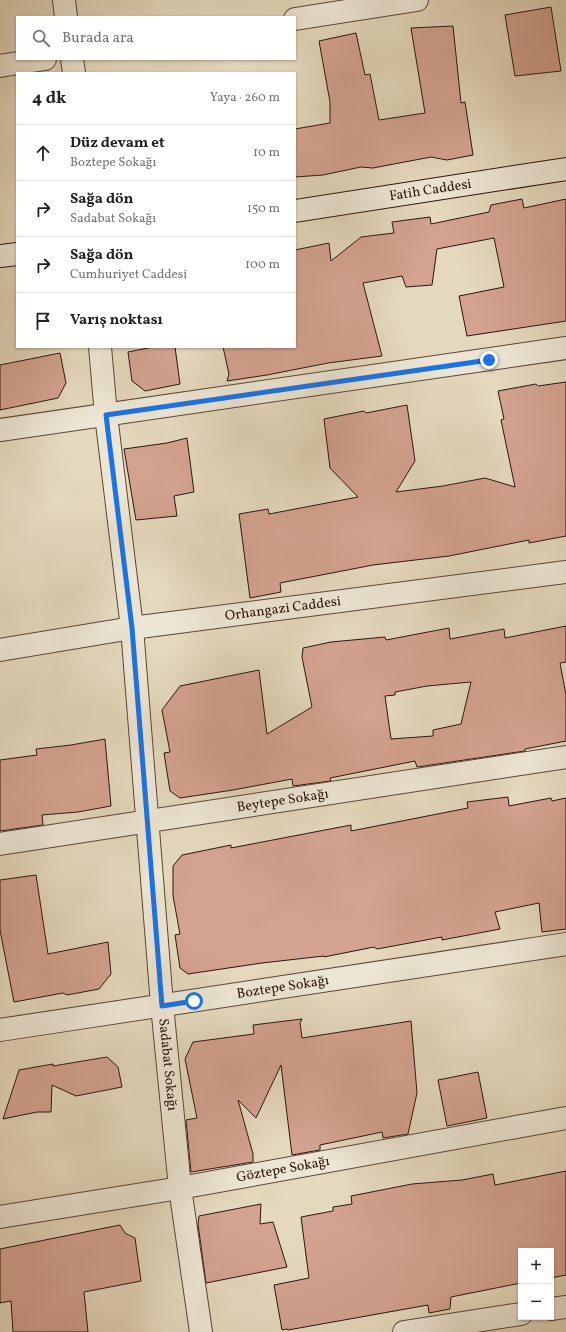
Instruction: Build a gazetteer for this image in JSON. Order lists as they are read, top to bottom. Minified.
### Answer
{"streets":{"street":["Fatih Caddesi","Orhangazi Caddesi","Beytepe Sokağı","Boztepe Sokağı","Sadabat Sokağı","Göztepe Sokağı"]},"crossings":[["Orhangazi Caddesi","Sadabat Sokağı"],["Beytepe Sokağı","Sadabat Sokağı"],["Boztepe Sokağı","Sadabat Sokağı"],["Sadabat Sokağı","Göztepe Sokağı"]],"page":{"search":"Burada ara","heading":["4 dk","Yaya · 260 m"],"list":[["Düz devam et","Boztepe Sokağı","10 m"],["Sağa dön","Sadabat Sokağı","150 m"],["Sağa dön","Cumhuriyet Caddesi","100 m"],"Varış noktası"],"map_buttons":["+","−"]}}
